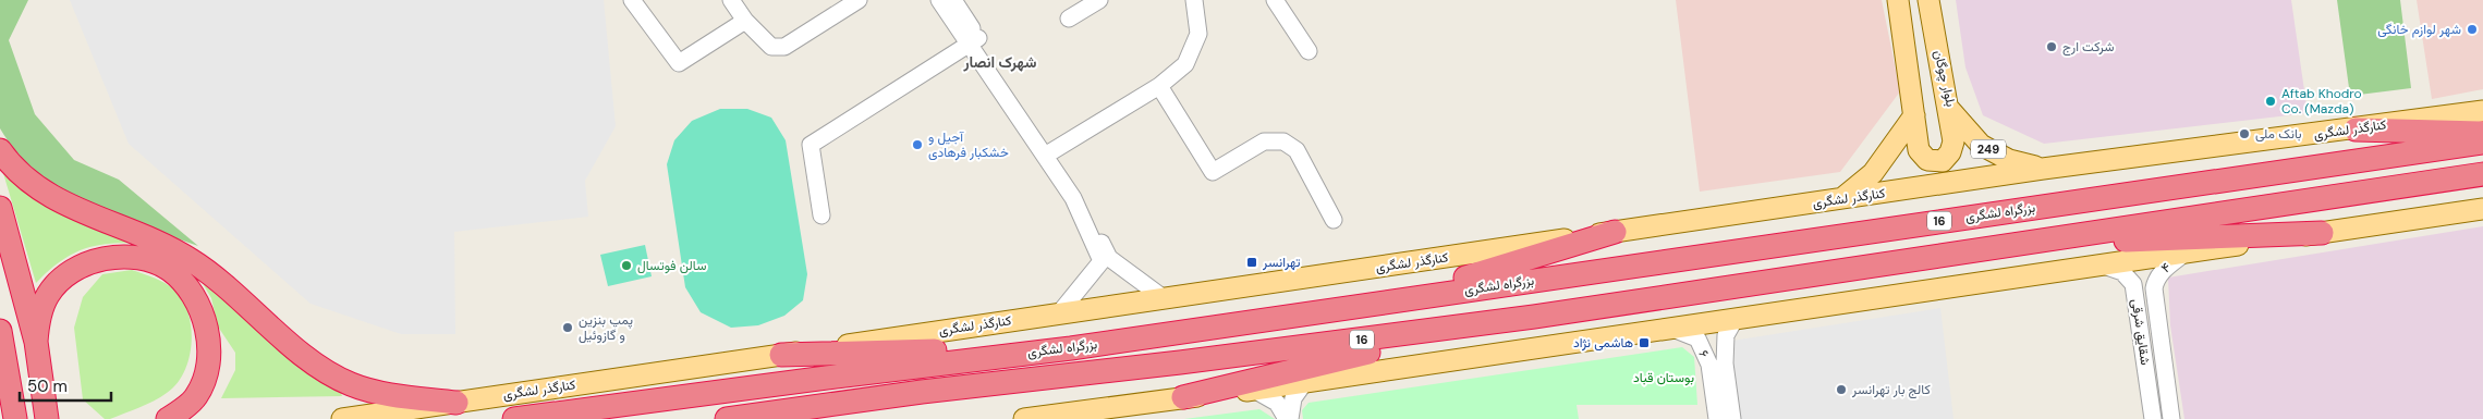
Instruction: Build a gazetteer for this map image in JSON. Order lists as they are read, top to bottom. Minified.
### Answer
{"streets":{"highway":["بزرگراه لشگری","16"],"main road":["بلوار چوگان","کنارگذر لشگری","249"],"street":["۴","شقایق شرقی","۶"]},"crossings":[["بلوار چوگان","کنارگذر لشگری"],["۴","شقایق شرقی"]],"districts":["شهرک انصار"],"parks":["بوستان قباد"],"places":{"other":["شهر لوازم خانگی","شرکت ارج","Aftab Khodro Co. (Mazda)","بانک ملی","آجیل و خشکبار فرهادی","سالن فوتسال","پمپ بنزین و گازوئیل","کالج بار تهرانسر"],"transit":["تهرانسر","هاشمی نژاد"]},"scale_bar":"50 m"}
